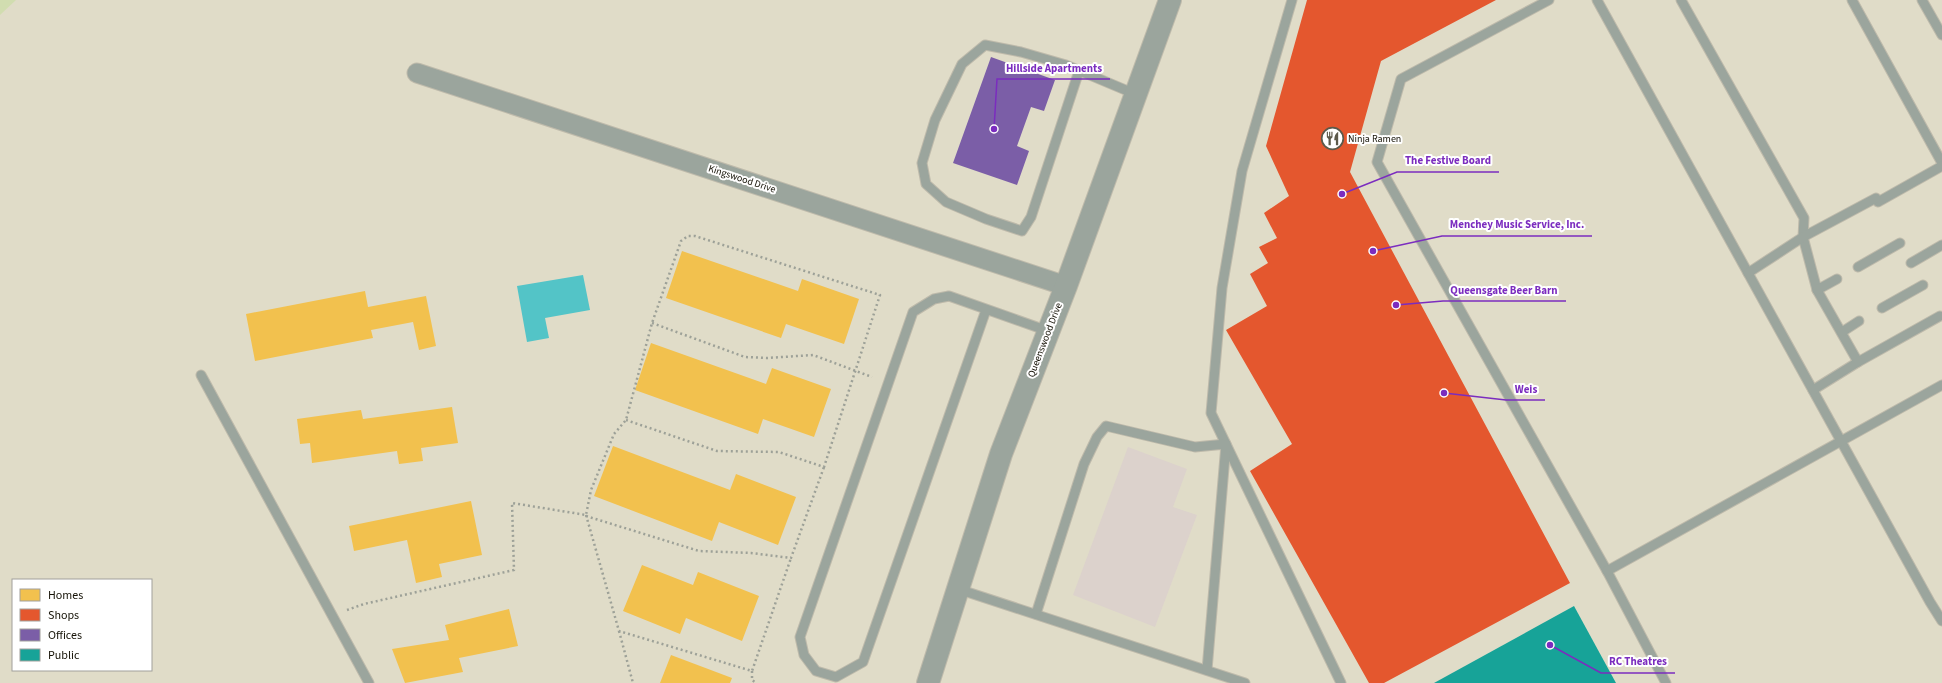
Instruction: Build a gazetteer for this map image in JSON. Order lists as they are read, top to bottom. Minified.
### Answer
{"streets":{"street":["Kingswood Drive","Queenswood Drive"]},"crossings":[["Kingswood Drive","Queenswood Drive"]],"places":{"other":["Hillside Apartments","The Festive Board","Menchey Music Service, Inc.","Queensgate Beer Barn","Weis","RC Theatres"],"restaurant":["Ninja Ramen"]},"legend":["Homes","Shops","Offices","Public"]}
